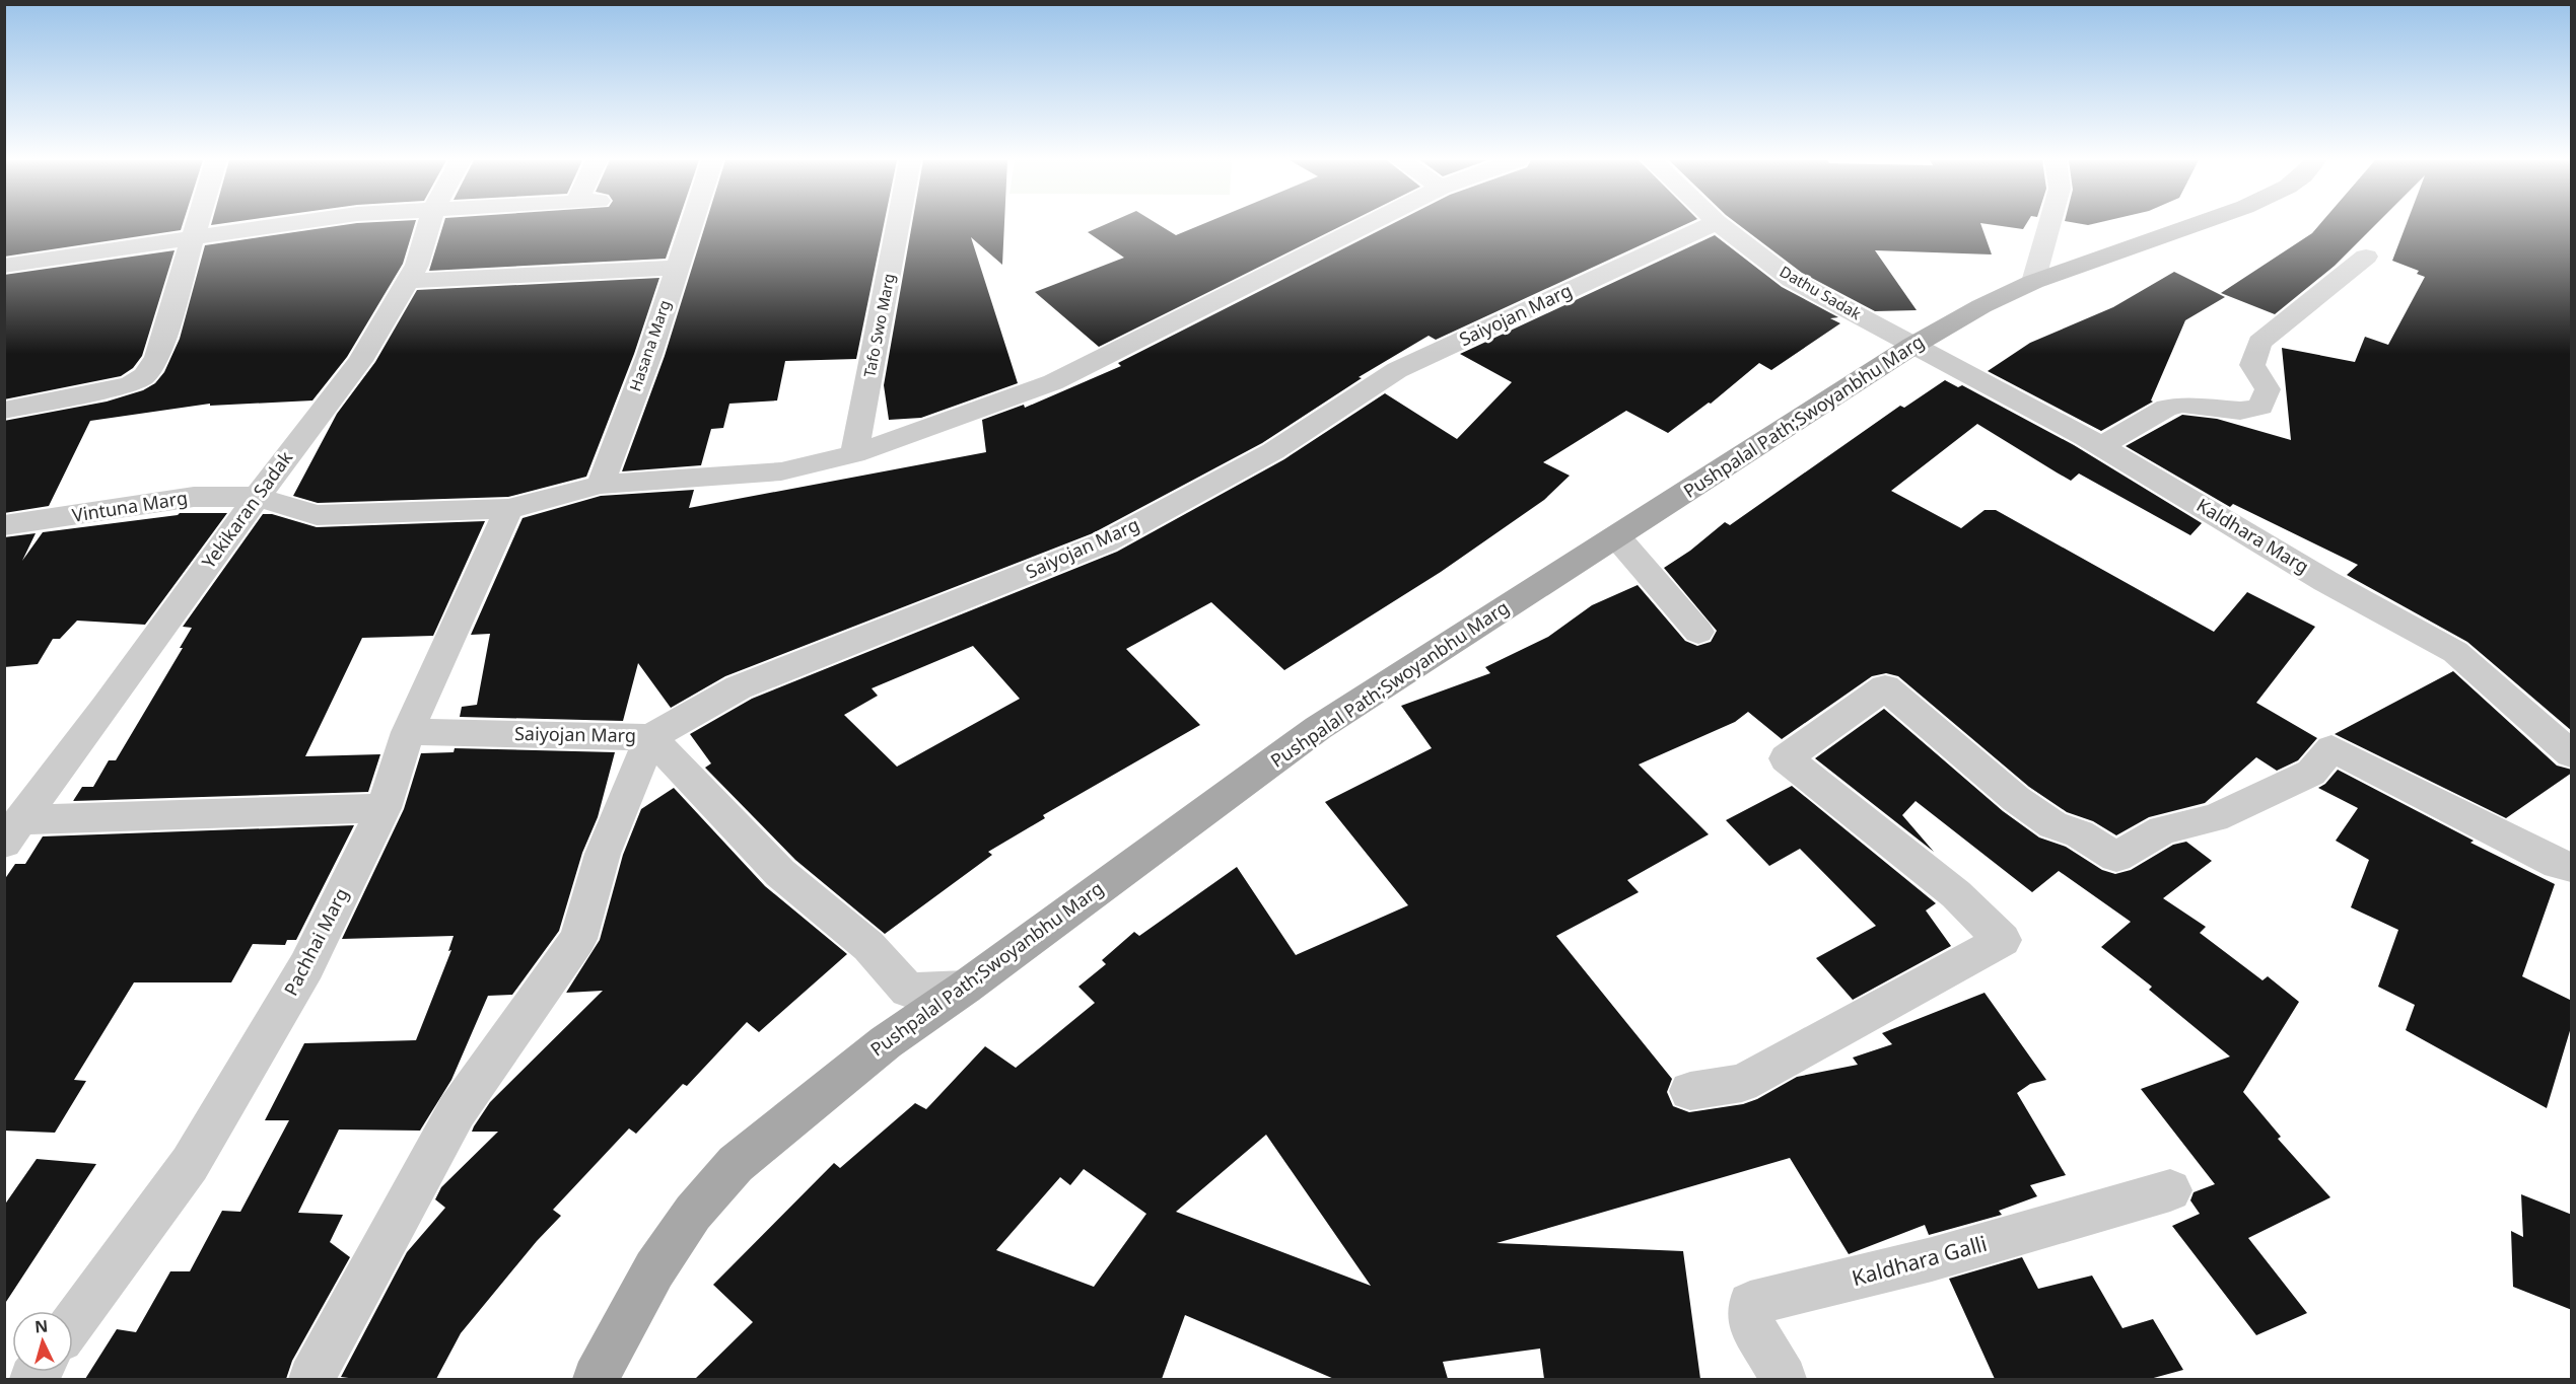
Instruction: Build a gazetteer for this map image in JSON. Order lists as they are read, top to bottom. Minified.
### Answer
{"streets":{"main road":["Pushpalal Path;Swoyanbhu Marg"],"street":["Dathu Sadak","Saiyojan Marg","Tafo Swo Marg","Hasana Marg","Vintuna Marg","Yekikaran Sadak","Kaldhara Marg","Pachhai Marg","Kaldhara Galli"]},"crossings":[["Dathu Sadak","Pushpalal Path;Swoyanbhu Marg"],["Dathu Sadak","Kaldhara Marg"],["Saiyojan Marg","Pachhai Marg"],["Tafo Swo Marg","Vintuna Marg"],["Hasana Marg","Vintuna Marg"],["Pushpalal Path;Swoyanbhu Marg","Kaldhara Marg"],["Vintuna Marg","Yekikaran Sadak"],["Vintuna Marg","Pachhai Marg"]],"north":"top"}
